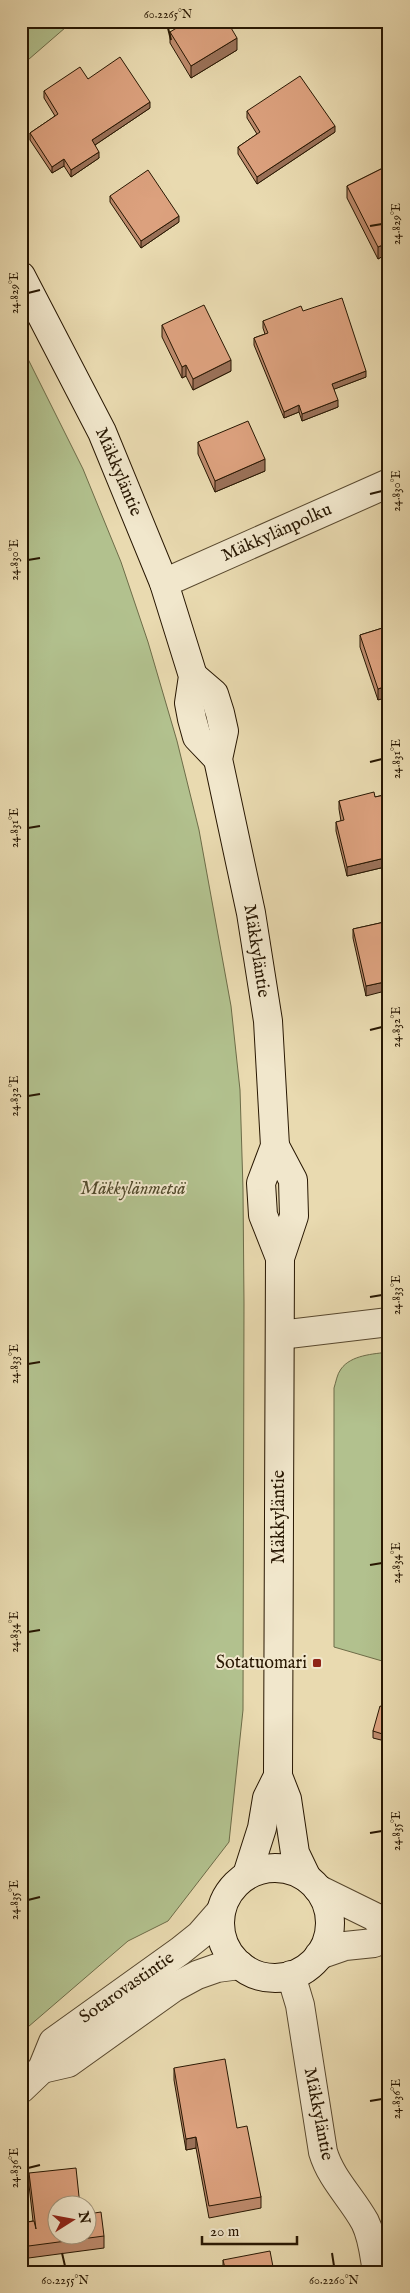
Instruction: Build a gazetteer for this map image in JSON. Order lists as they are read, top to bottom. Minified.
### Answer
{"streets":{"street":["Mäkkyläntie","Mäkkylänpolku","Sotarovastintie"]},"crossings":[["Mäkkyläntie","Mäkkylänpolku"],["Mäkkyläntie","Sotarovastintie"]],"parks":["Mäkkylänmetsä"],"places":{"transit":["Sotatuomari"]},"scale_bar":"20 m","north":"right","coordinates":["60.2265°N","24.829°E","24.830°E","24.831°E","24.832°E","24.833°E","24.834°E","24.835°E","24.836°E","60.2255°N","60.2260°N"]}
